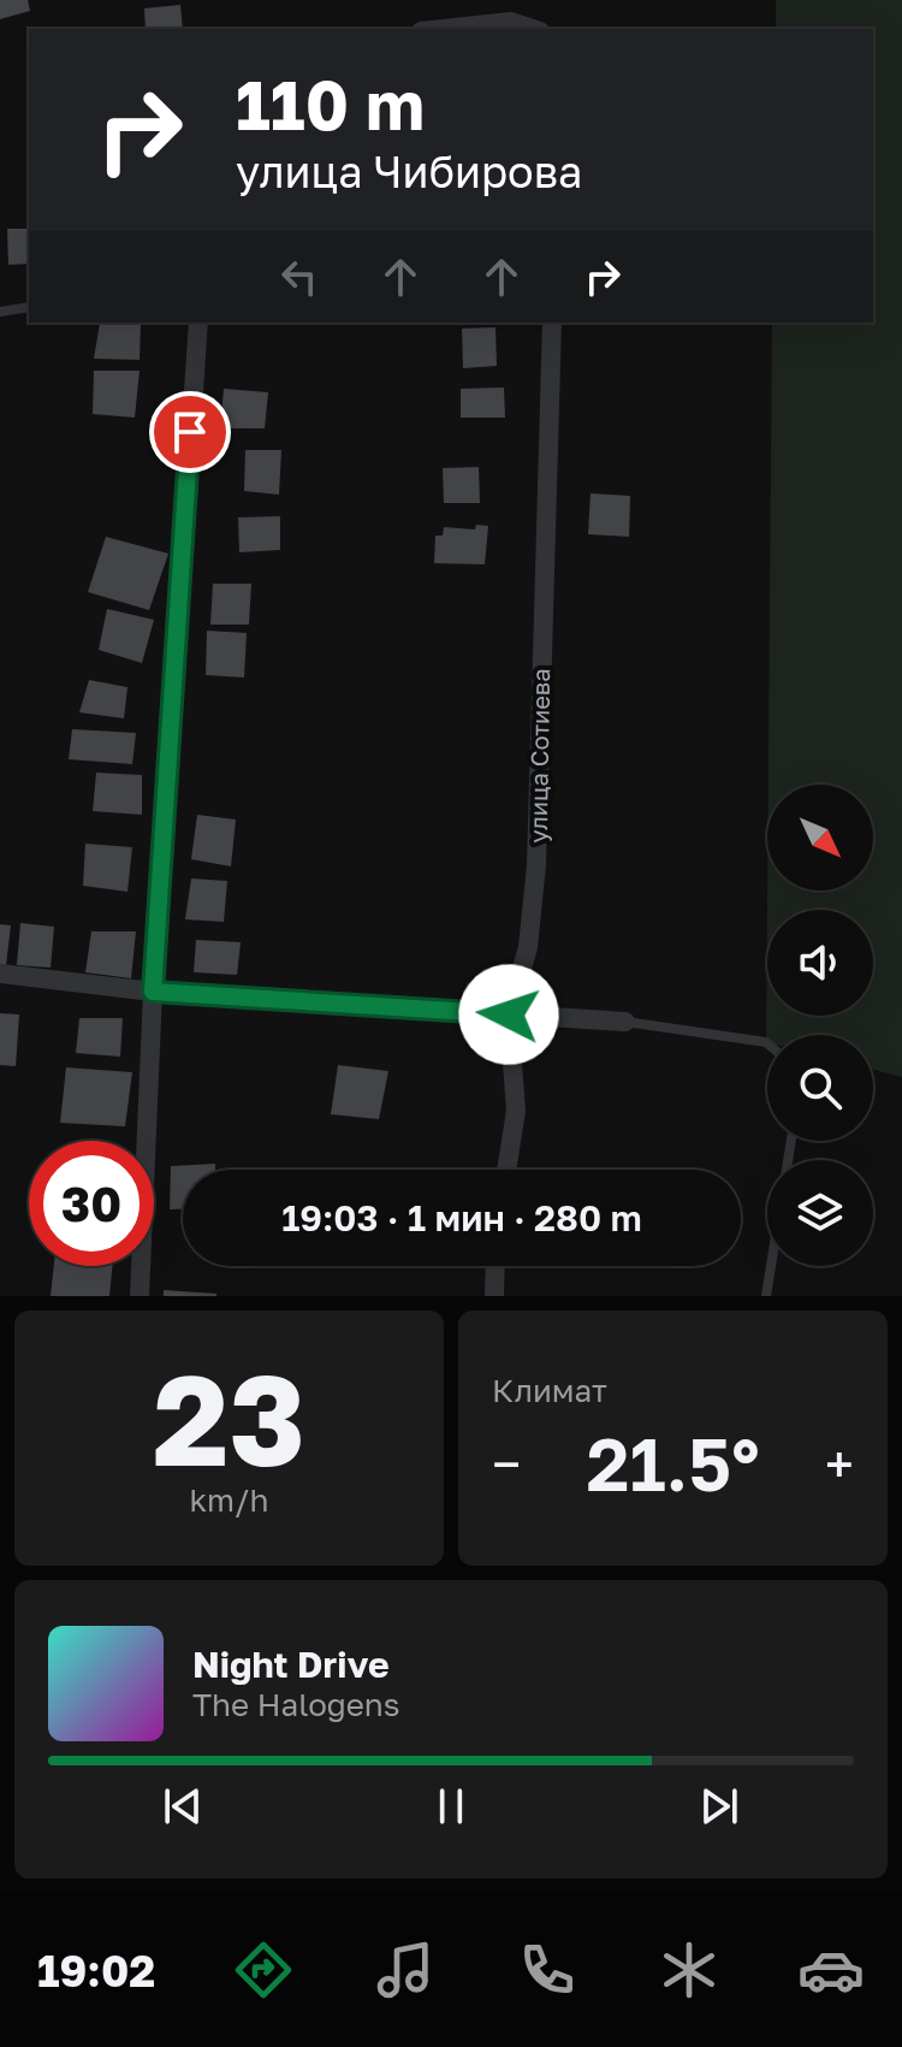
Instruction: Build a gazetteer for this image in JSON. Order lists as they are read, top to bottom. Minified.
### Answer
{"streets":{"street":["улица Сотиева"]},"north":"bottom right","page":{"turn":["110 m","улица Чибирова"],"limit":"30","trip":"19:03 · 1 мин · 280 m","tile":[["23","km/h"],"Климат"],"heat":["−","21.5°","+"],"song":["Night Drive","The Halogens"],"tabs":"19:02"}}
